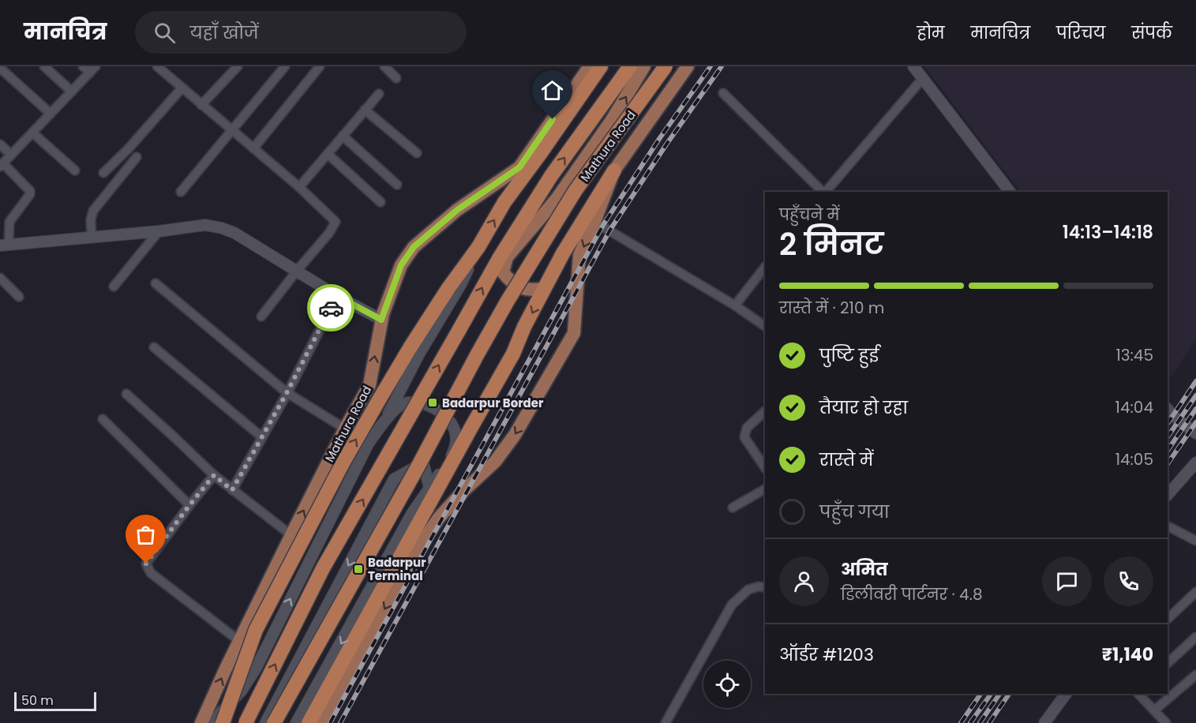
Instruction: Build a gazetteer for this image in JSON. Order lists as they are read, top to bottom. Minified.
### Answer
{"streets":{"highway":["Mathura Road"]},"places":{"transit":["Badarpur Border","Badarpur Terminal"]},"scale_bar":"50 m","page":{"header":"मानचित्र","search":"यहाँ खोजें","nav":["होम","मानचित्र","परिचय","संपर्क"],"heading":["2 मिनट","पहुँचने में","14:13–14:18"],"panel":["अमित","डिलीवरी पार्टनर · 4.8","ऑर्डर #1203","₹1,140"],"bar":"रास्ते में · 210 m","list":[["पुष्टि हुई","13:45"],["तैयार हो रहा","14:04"],["रास्ते में","14:05"],"पहुँच गया"],"scale":"50 m"}}
